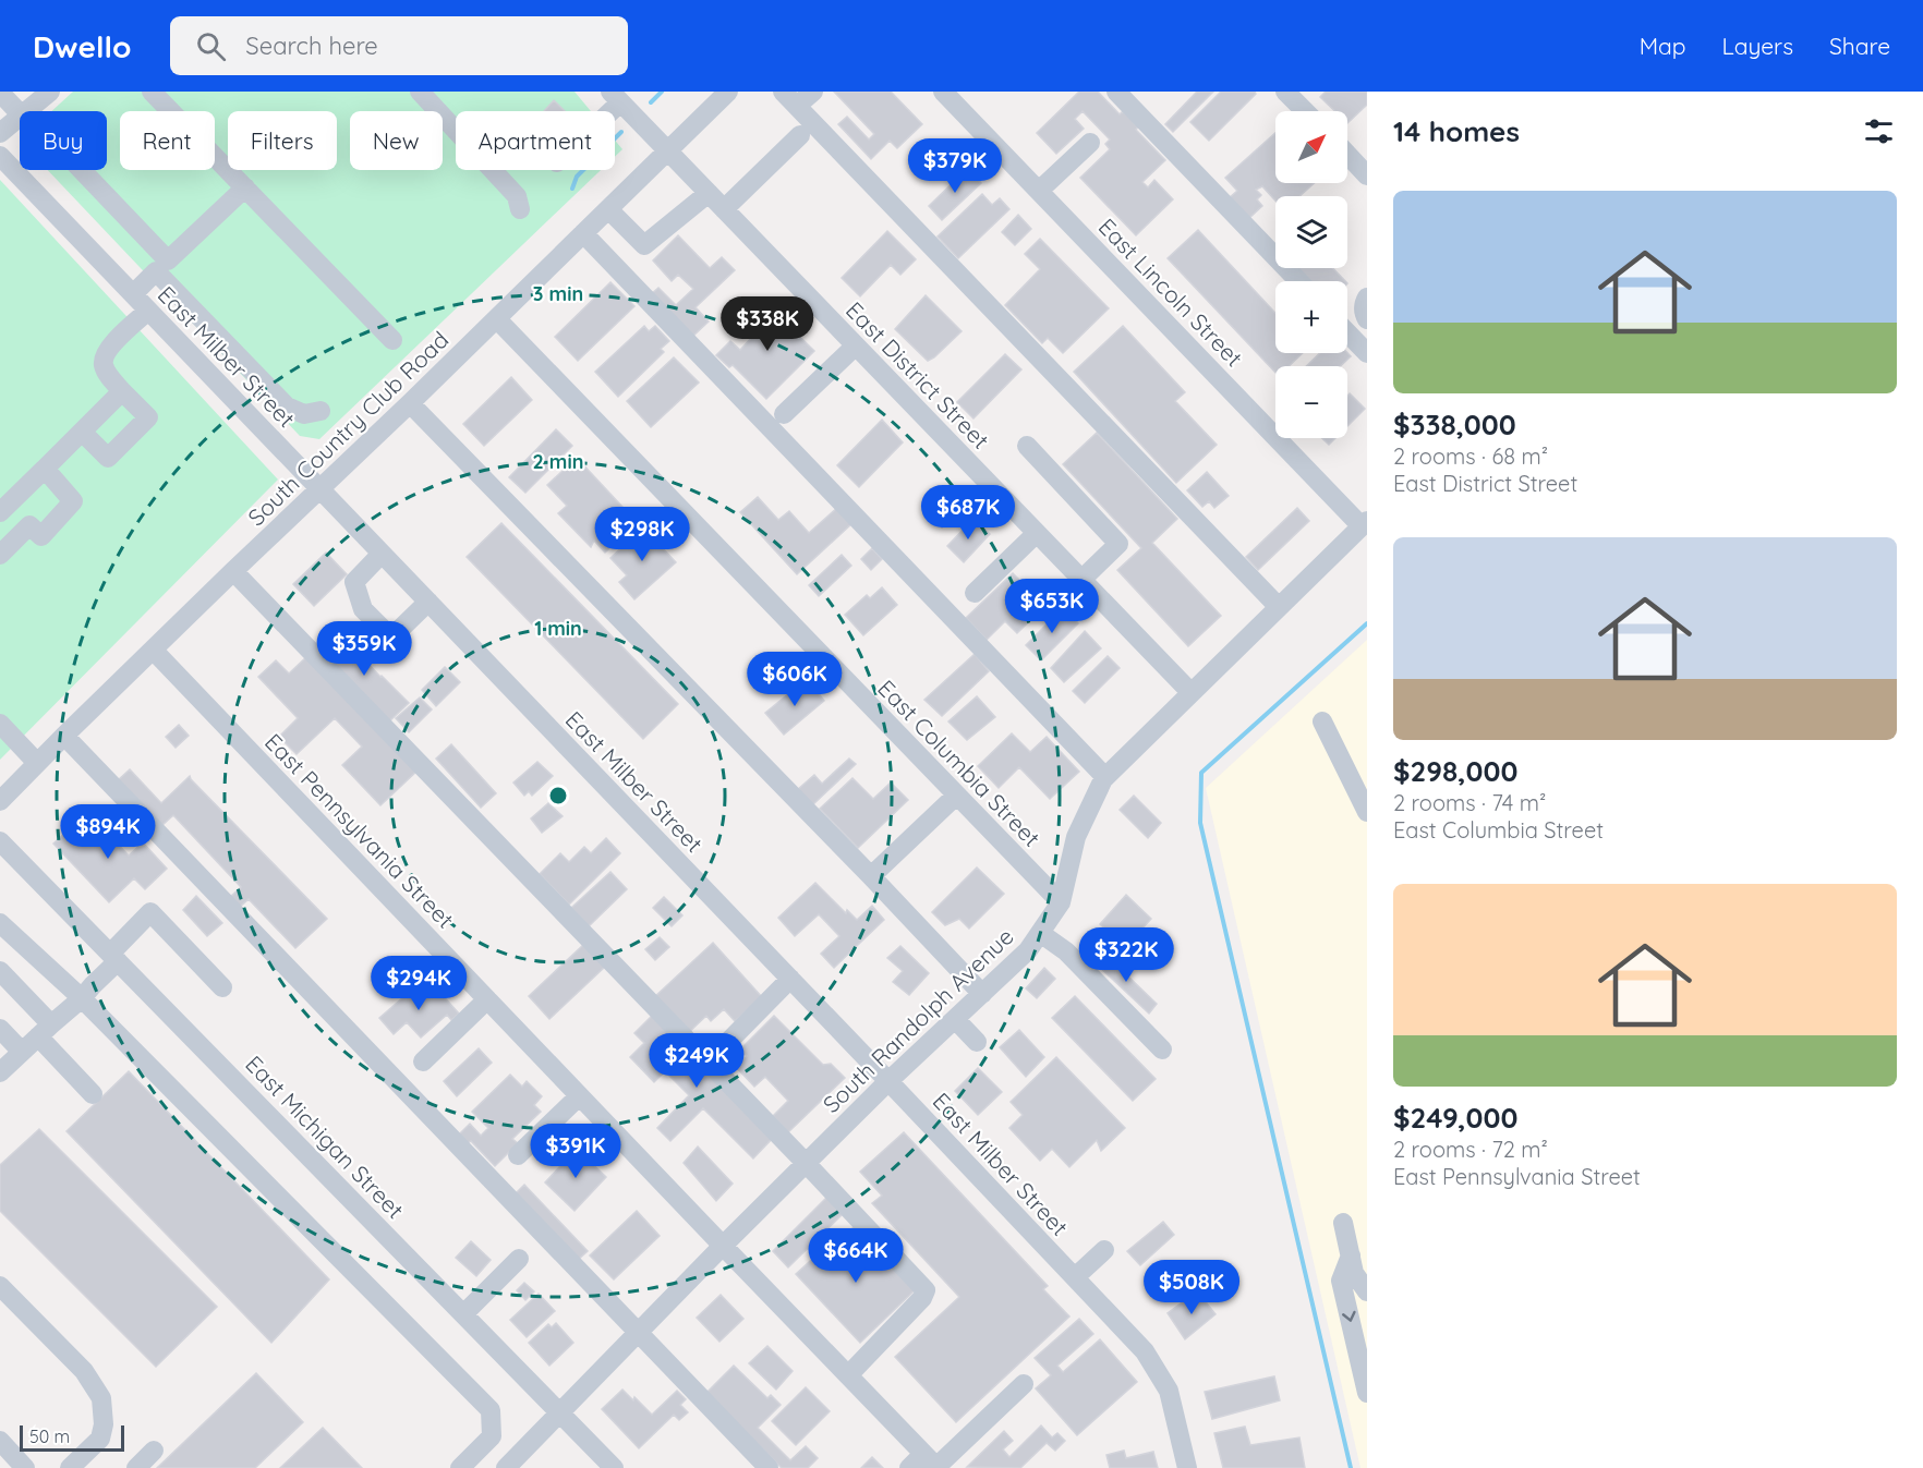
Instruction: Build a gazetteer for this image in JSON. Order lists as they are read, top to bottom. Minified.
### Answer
{"streets":{"street":["East Lincoln Street","East Milber Street","East District Street","South Country Club Road","East Columbia Street","East Pennsylvania Street","South Randolph Avenue","East Michigan Street"]},"crossings":[["East Lincoln Street","South Randolph Avenue"],["East Milber Street","South Country Club Road"],["East Milber Street","South Randolph Avenue"],["East District Street","South Country Club Road"],["East District Street","South Randolph Avenue"],["South Country Club Road","East Columbia Street"],["South Country Club Road","East Pennsylvania Street"],["East Columbia Street","South Randolph Avenue"],["East Pennsylvania Street","South Randolph Avenue"],["South Randolph Avenue","East Michigan Street"]],"scale_bar":"50 m","north":"top right","page":{"header":"Dwello","search":"Search here","nav":["Map","Layers","Share"],"heading":"14 homes","map_buttons":["+","−"],"chip":["Buy","Rent","Filters","New","Apartment"],"price":["$379K","$338K","$687K","$298K","$653K","$359K","$606K","$894K","$322K","$294K","$249K","$391K","$664K","$508K"],"list":[{"name":"$338,000","note":"2 rooms · 68 m² · East District Street"},{"name":"$298,000","note":"2 rooms · 74 m² · East Columbia Street"},{"name":"$249,000","note":"2 rooms · 72 m² · East Pennsylvania Street"}],"scale":"50 m"},"rings":["3 min","2 min","1 min"]}
